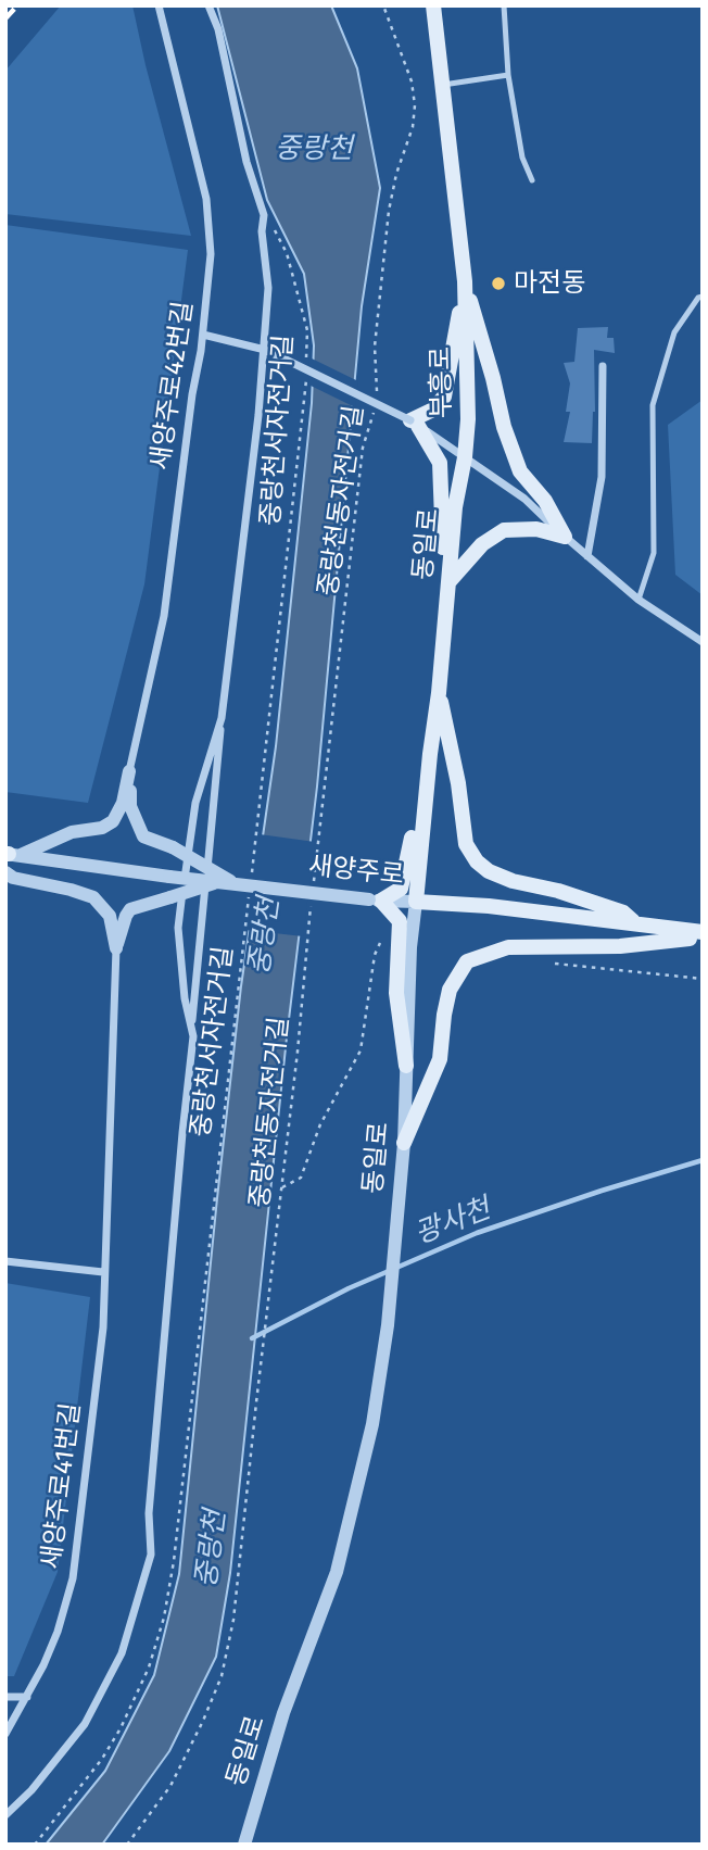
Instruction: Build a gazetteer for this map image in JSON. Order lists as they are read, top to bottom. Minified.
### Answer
{"streets":{"main road":["부흥로","동일로","새양주로"],"street":["새양주로42번길","새양주로41번길"],"path":["중랑천서자전거길","중랑천동자전거길"]},"crossings":[["부흥로","동일로"],["동일로","새양주로"]],"water":["중랑천","광사천"],"places":["마전동"]}
